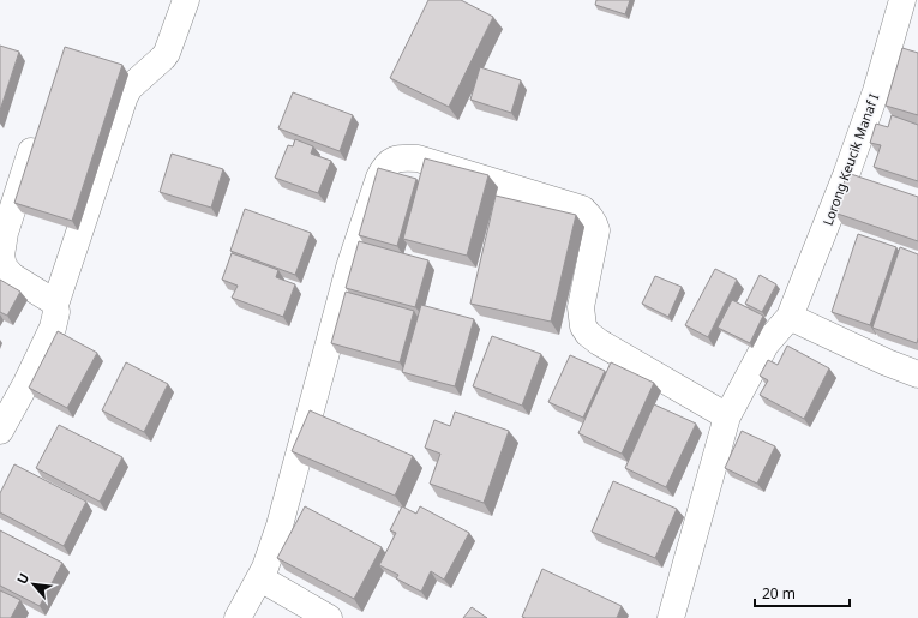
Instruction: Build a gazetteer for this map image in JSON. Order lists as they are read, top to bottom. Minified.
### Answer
{"streets":{"street":["Lorong Keucik Manaf I"]},"scale_bar":"20 m","north":"top left"}
